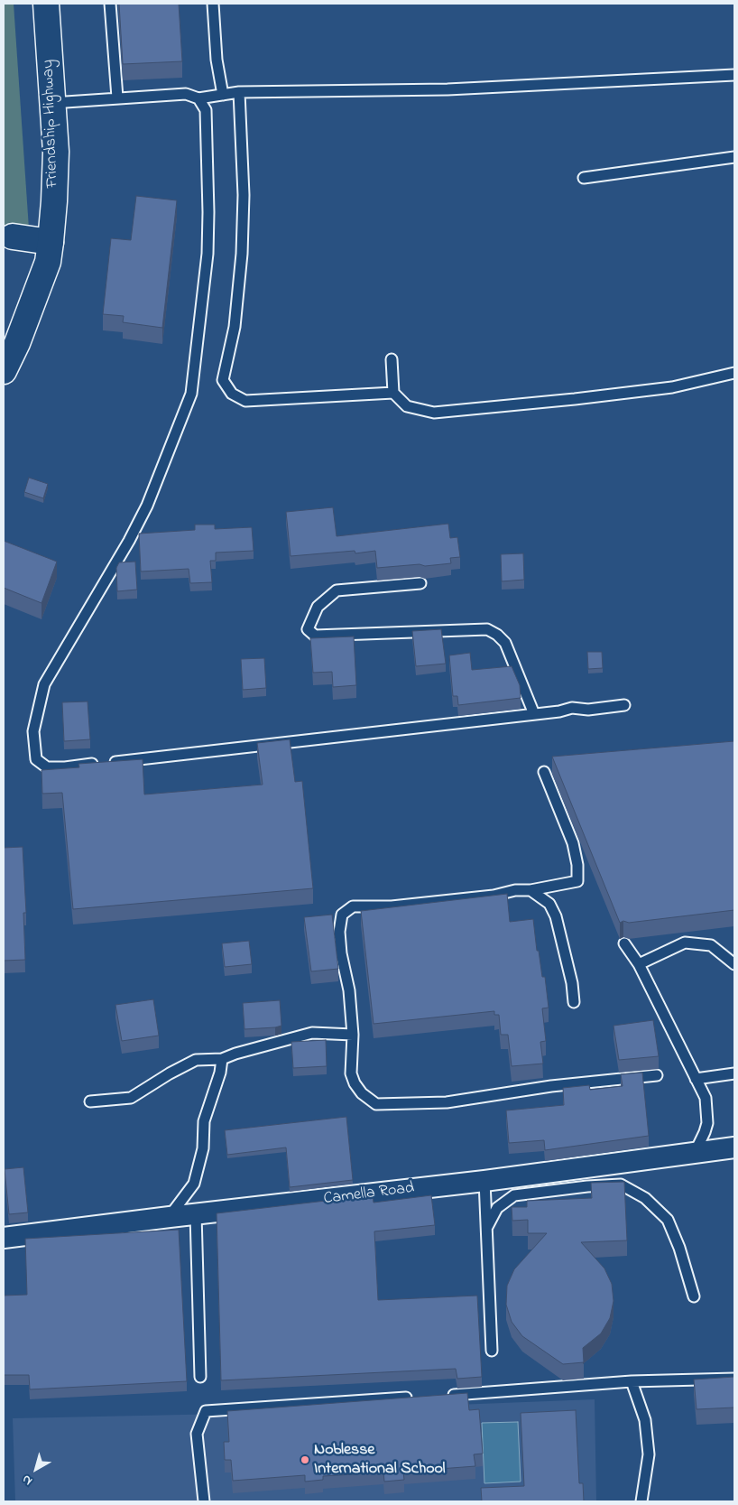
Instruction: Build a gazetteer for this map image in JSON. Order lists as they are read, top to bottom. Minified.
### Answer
{"streets":{"main road":["Friendship Highway"],"street":["Camella Road"]},"places":["Noblesse International School"],"north":"bottom left"}
